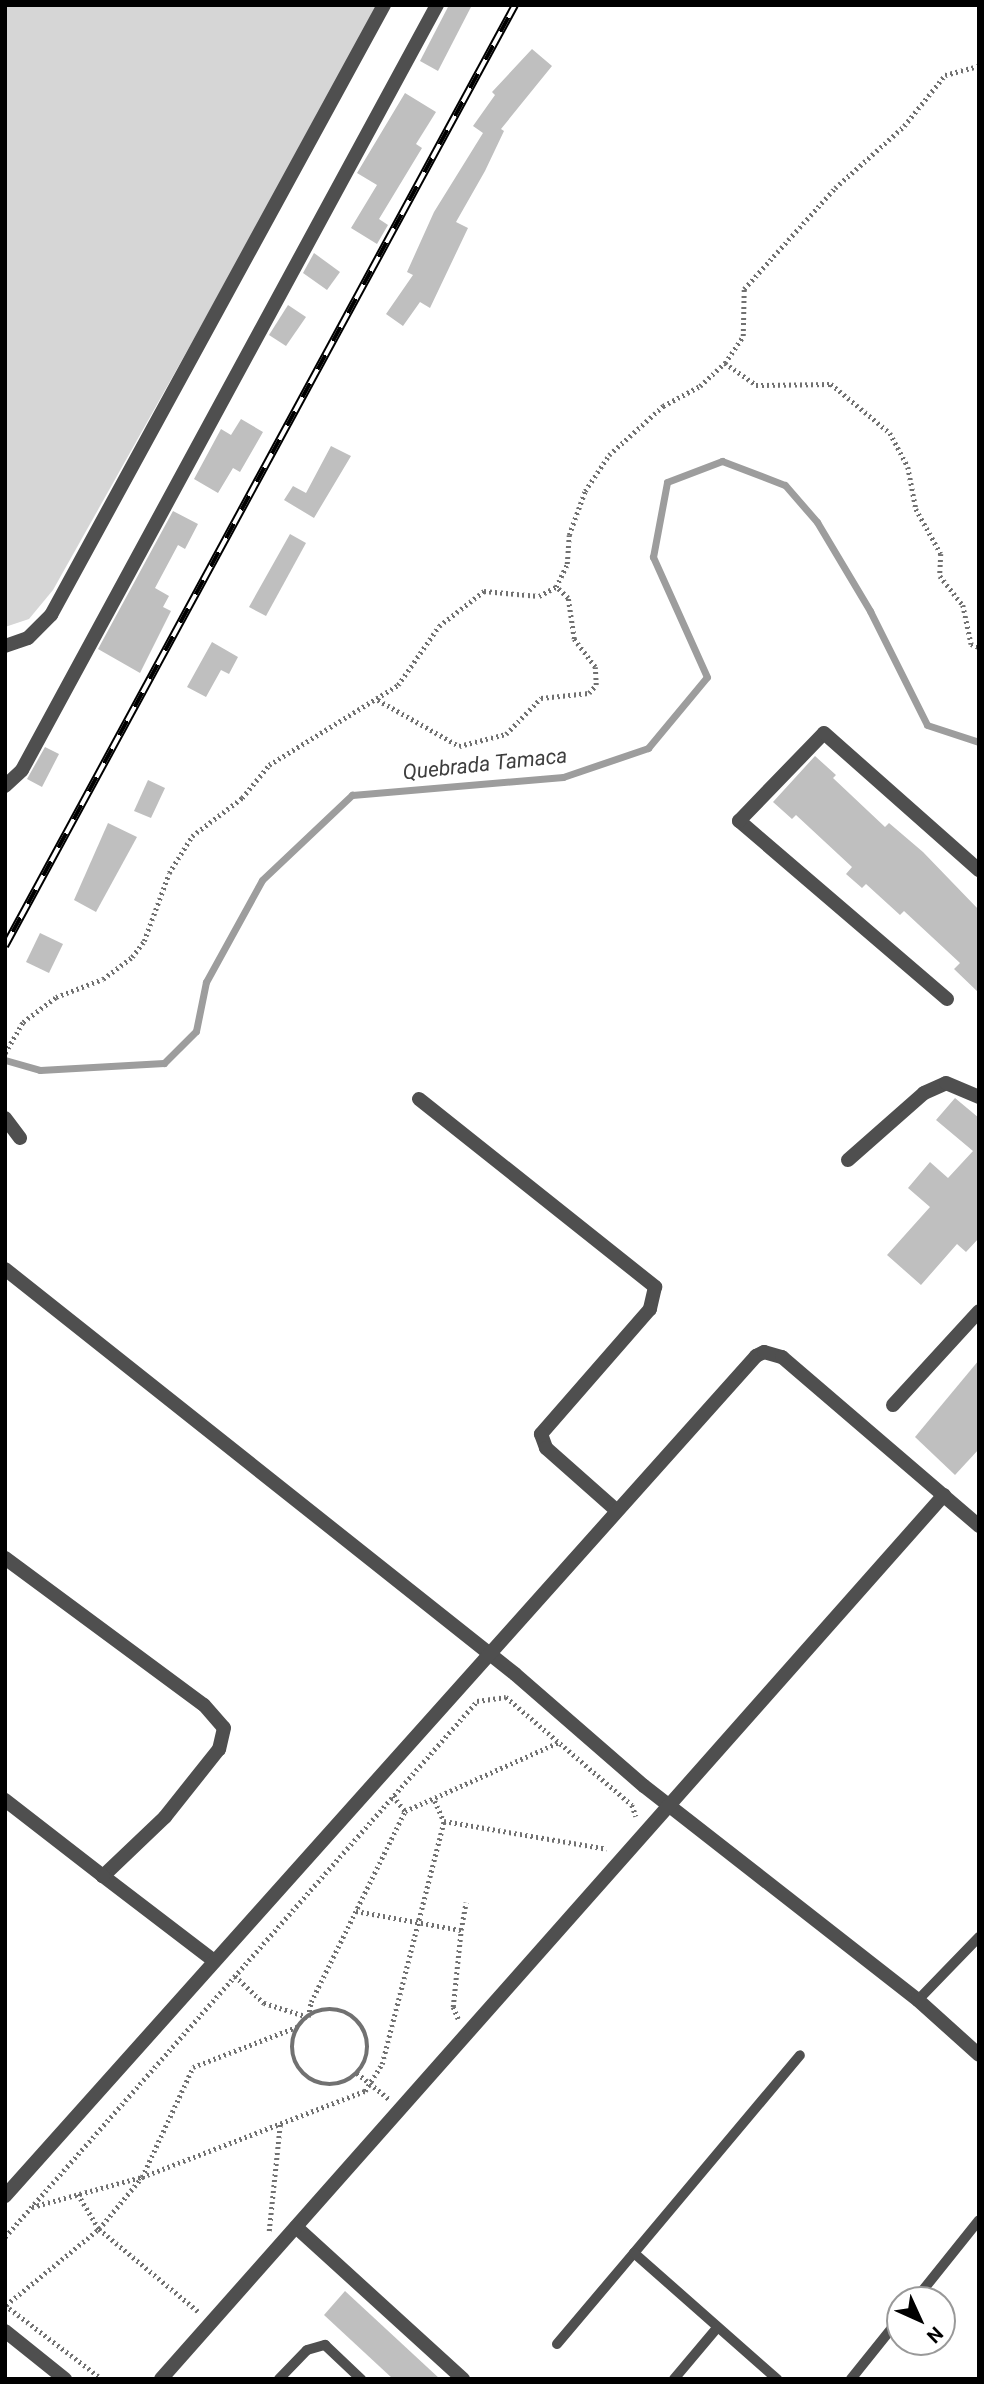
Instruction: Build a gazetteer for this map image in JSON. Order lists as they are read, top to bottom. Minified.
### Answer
{"water":["Quebrada Tamaca"],"north":"bottom right"}
